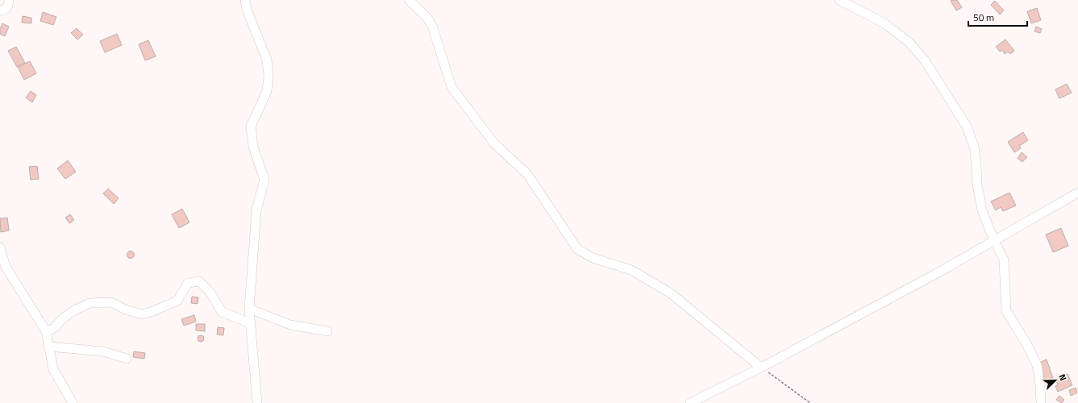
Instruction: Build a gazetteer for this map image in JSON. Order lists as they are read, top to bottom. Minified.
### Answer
{"scale_bar":"50 m","north":"top right"}
